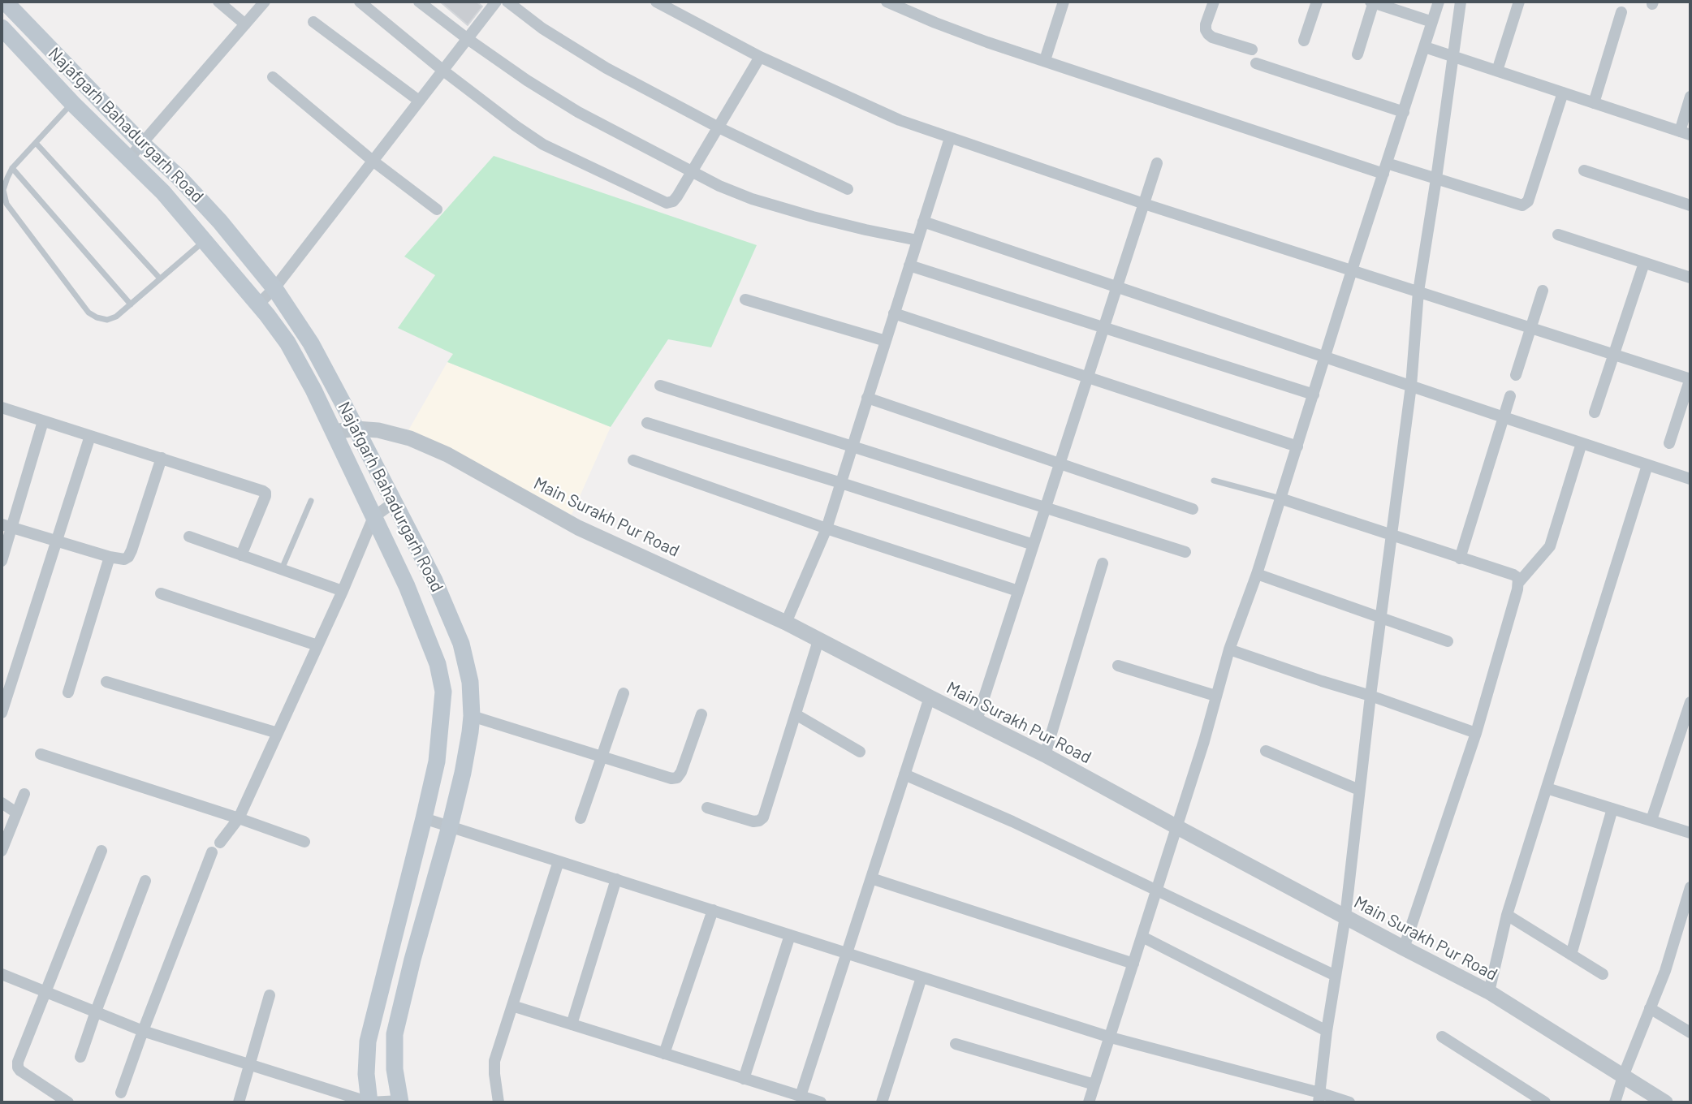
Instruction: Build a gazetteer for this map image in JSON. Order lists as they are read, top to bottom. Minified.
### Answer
{"streets":{"main road":["Najafgarh Bahadurgarh Road"],"street":["Main Surakh Pur Road"]},"crossings":[["Najafgarh Bahadurgarh Road","Main Surakh Pur Road"]]}
